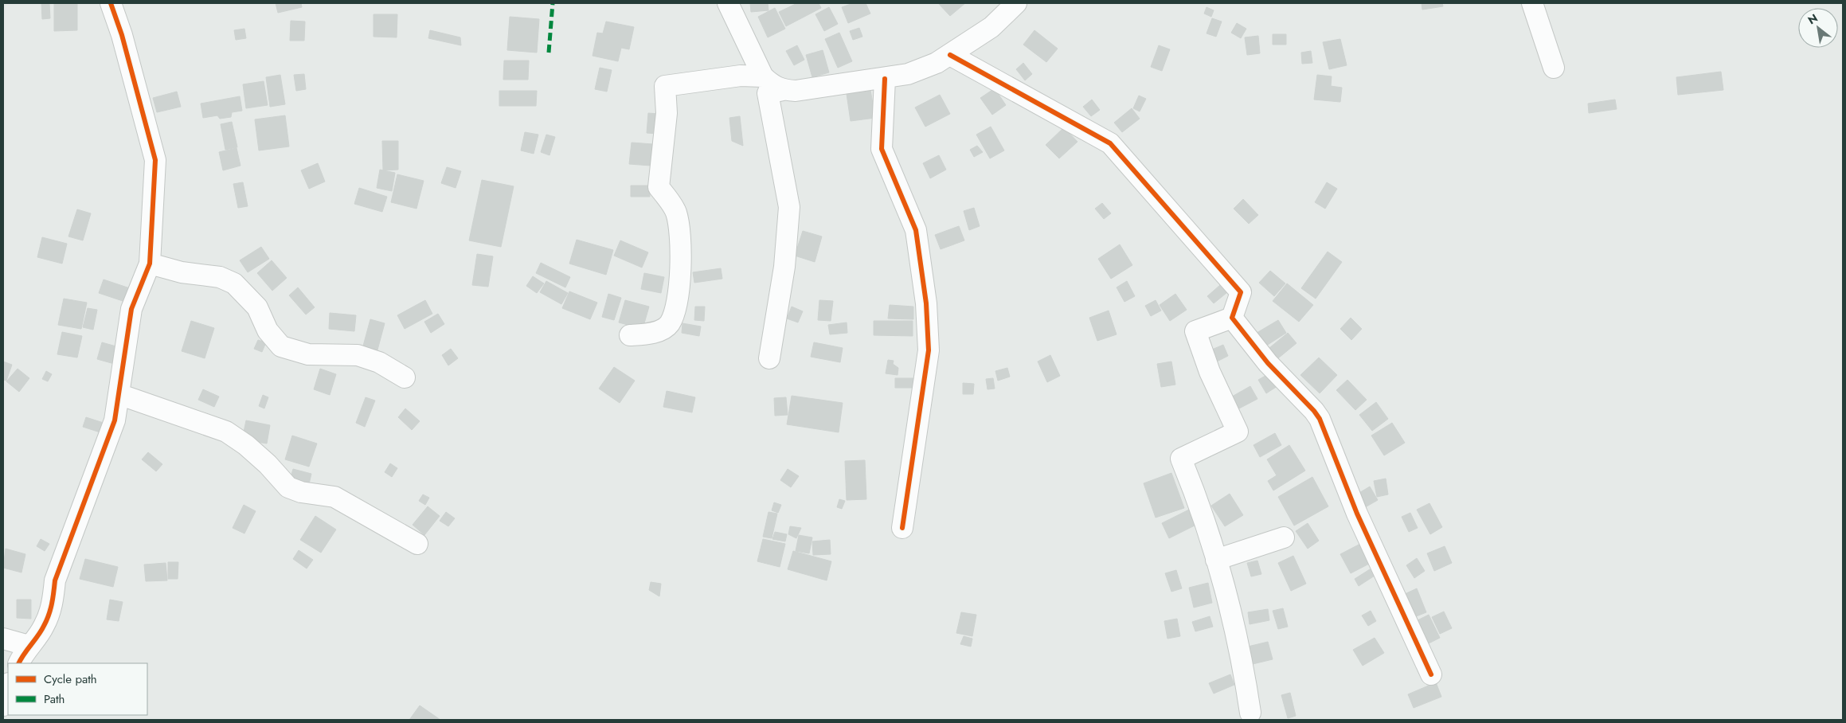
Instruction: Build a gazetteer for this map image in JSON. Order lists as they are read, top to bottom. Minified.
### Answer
{"legend":["Cycle path","Path"],"north":"top left"}
